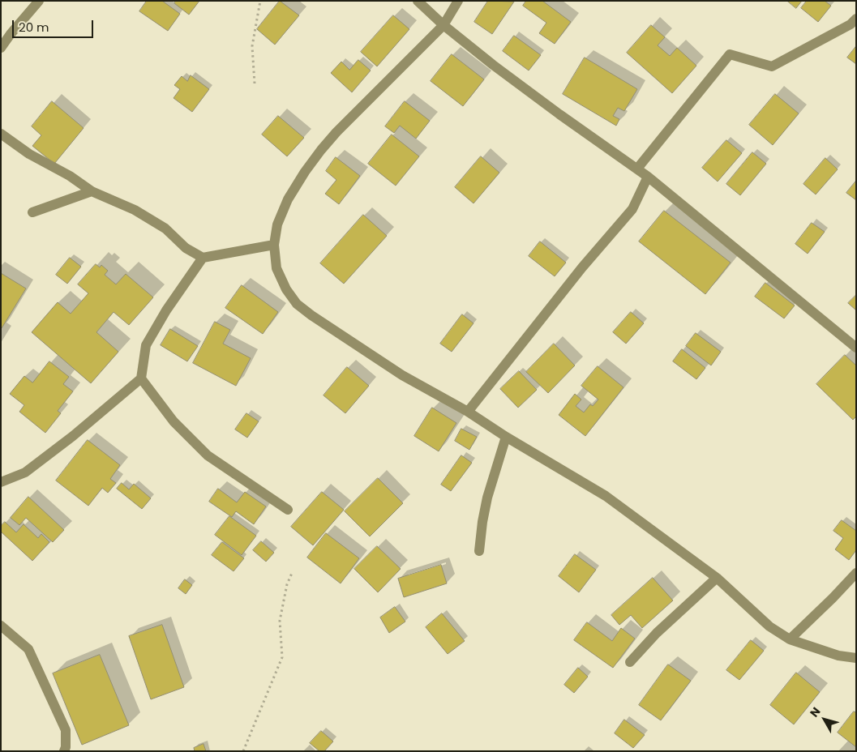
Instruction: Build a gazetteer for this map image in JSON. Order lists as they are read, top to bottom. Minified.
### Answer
{"scale_bar":"20 m","north":"top left"}
